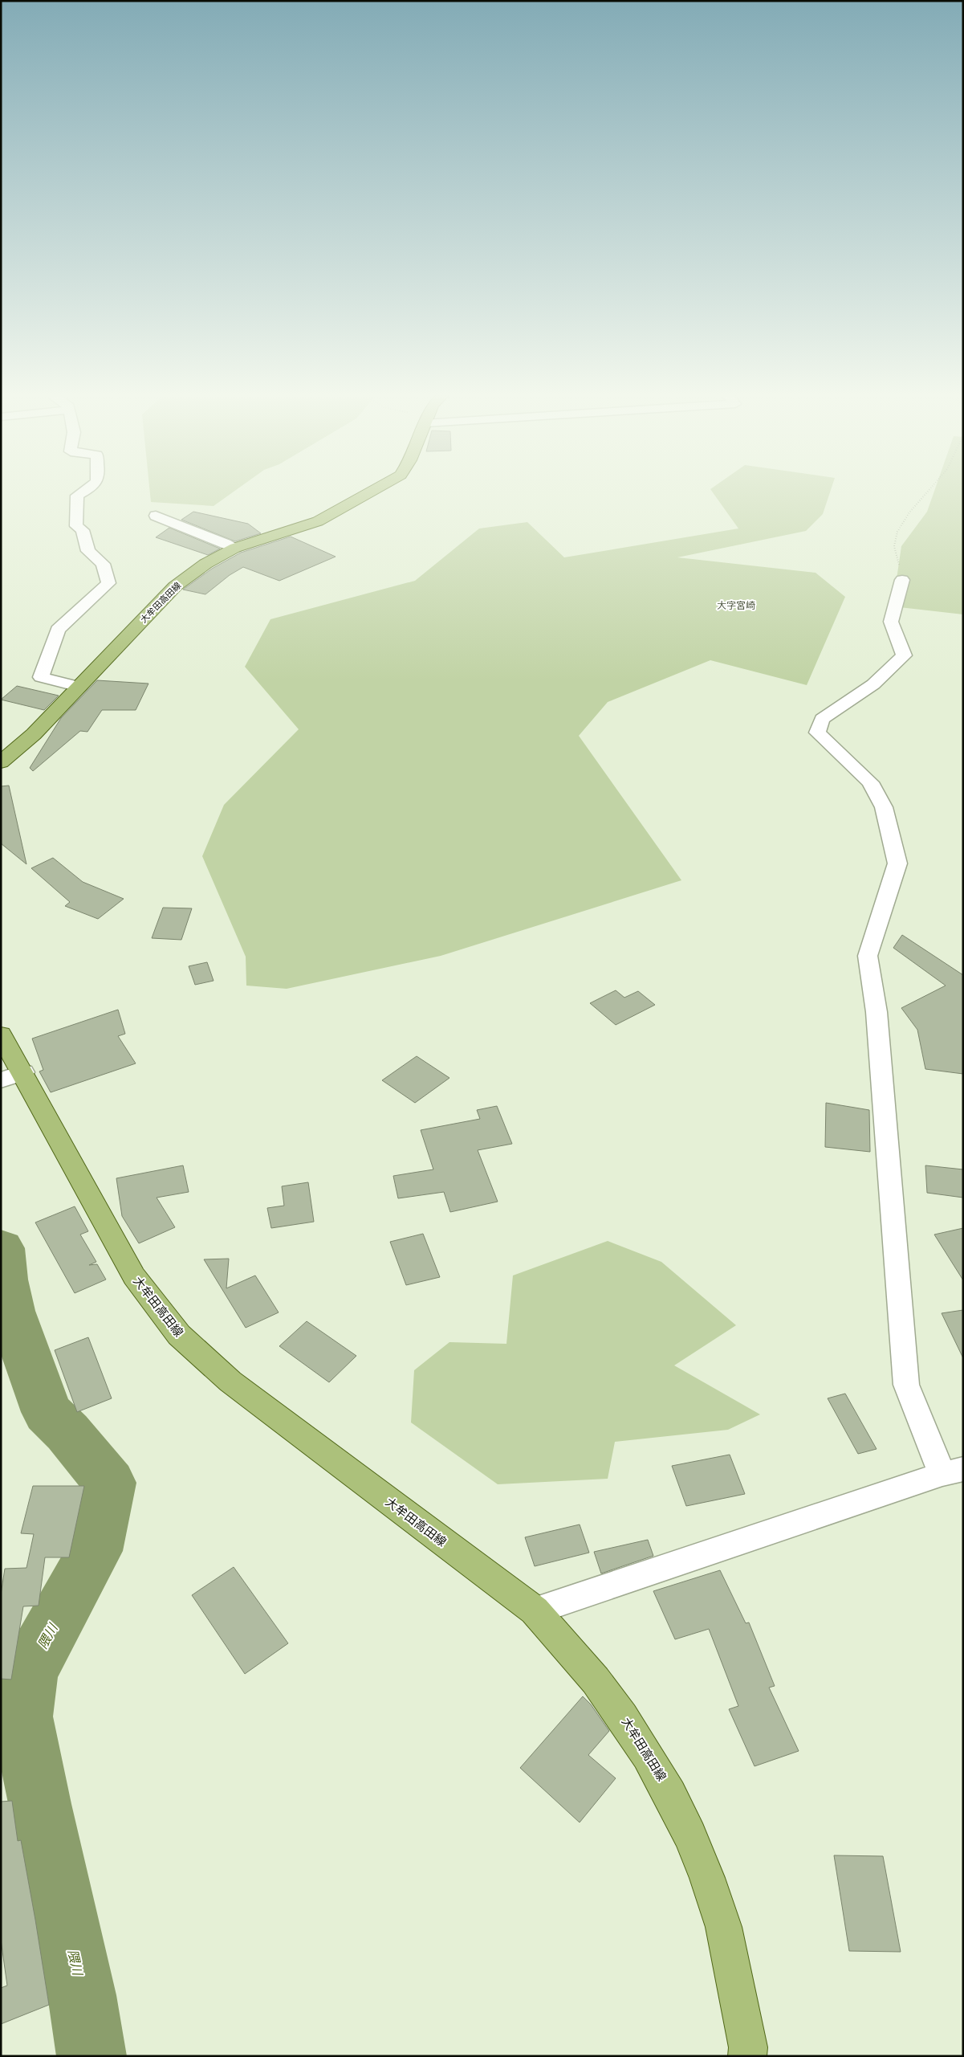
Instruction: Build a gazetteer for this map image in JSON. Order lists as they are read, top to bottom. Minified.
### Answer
{"streets":{"main road":["大牟田高田線"]},"districts":["大字宮崎"],"water":["隈川"]}
